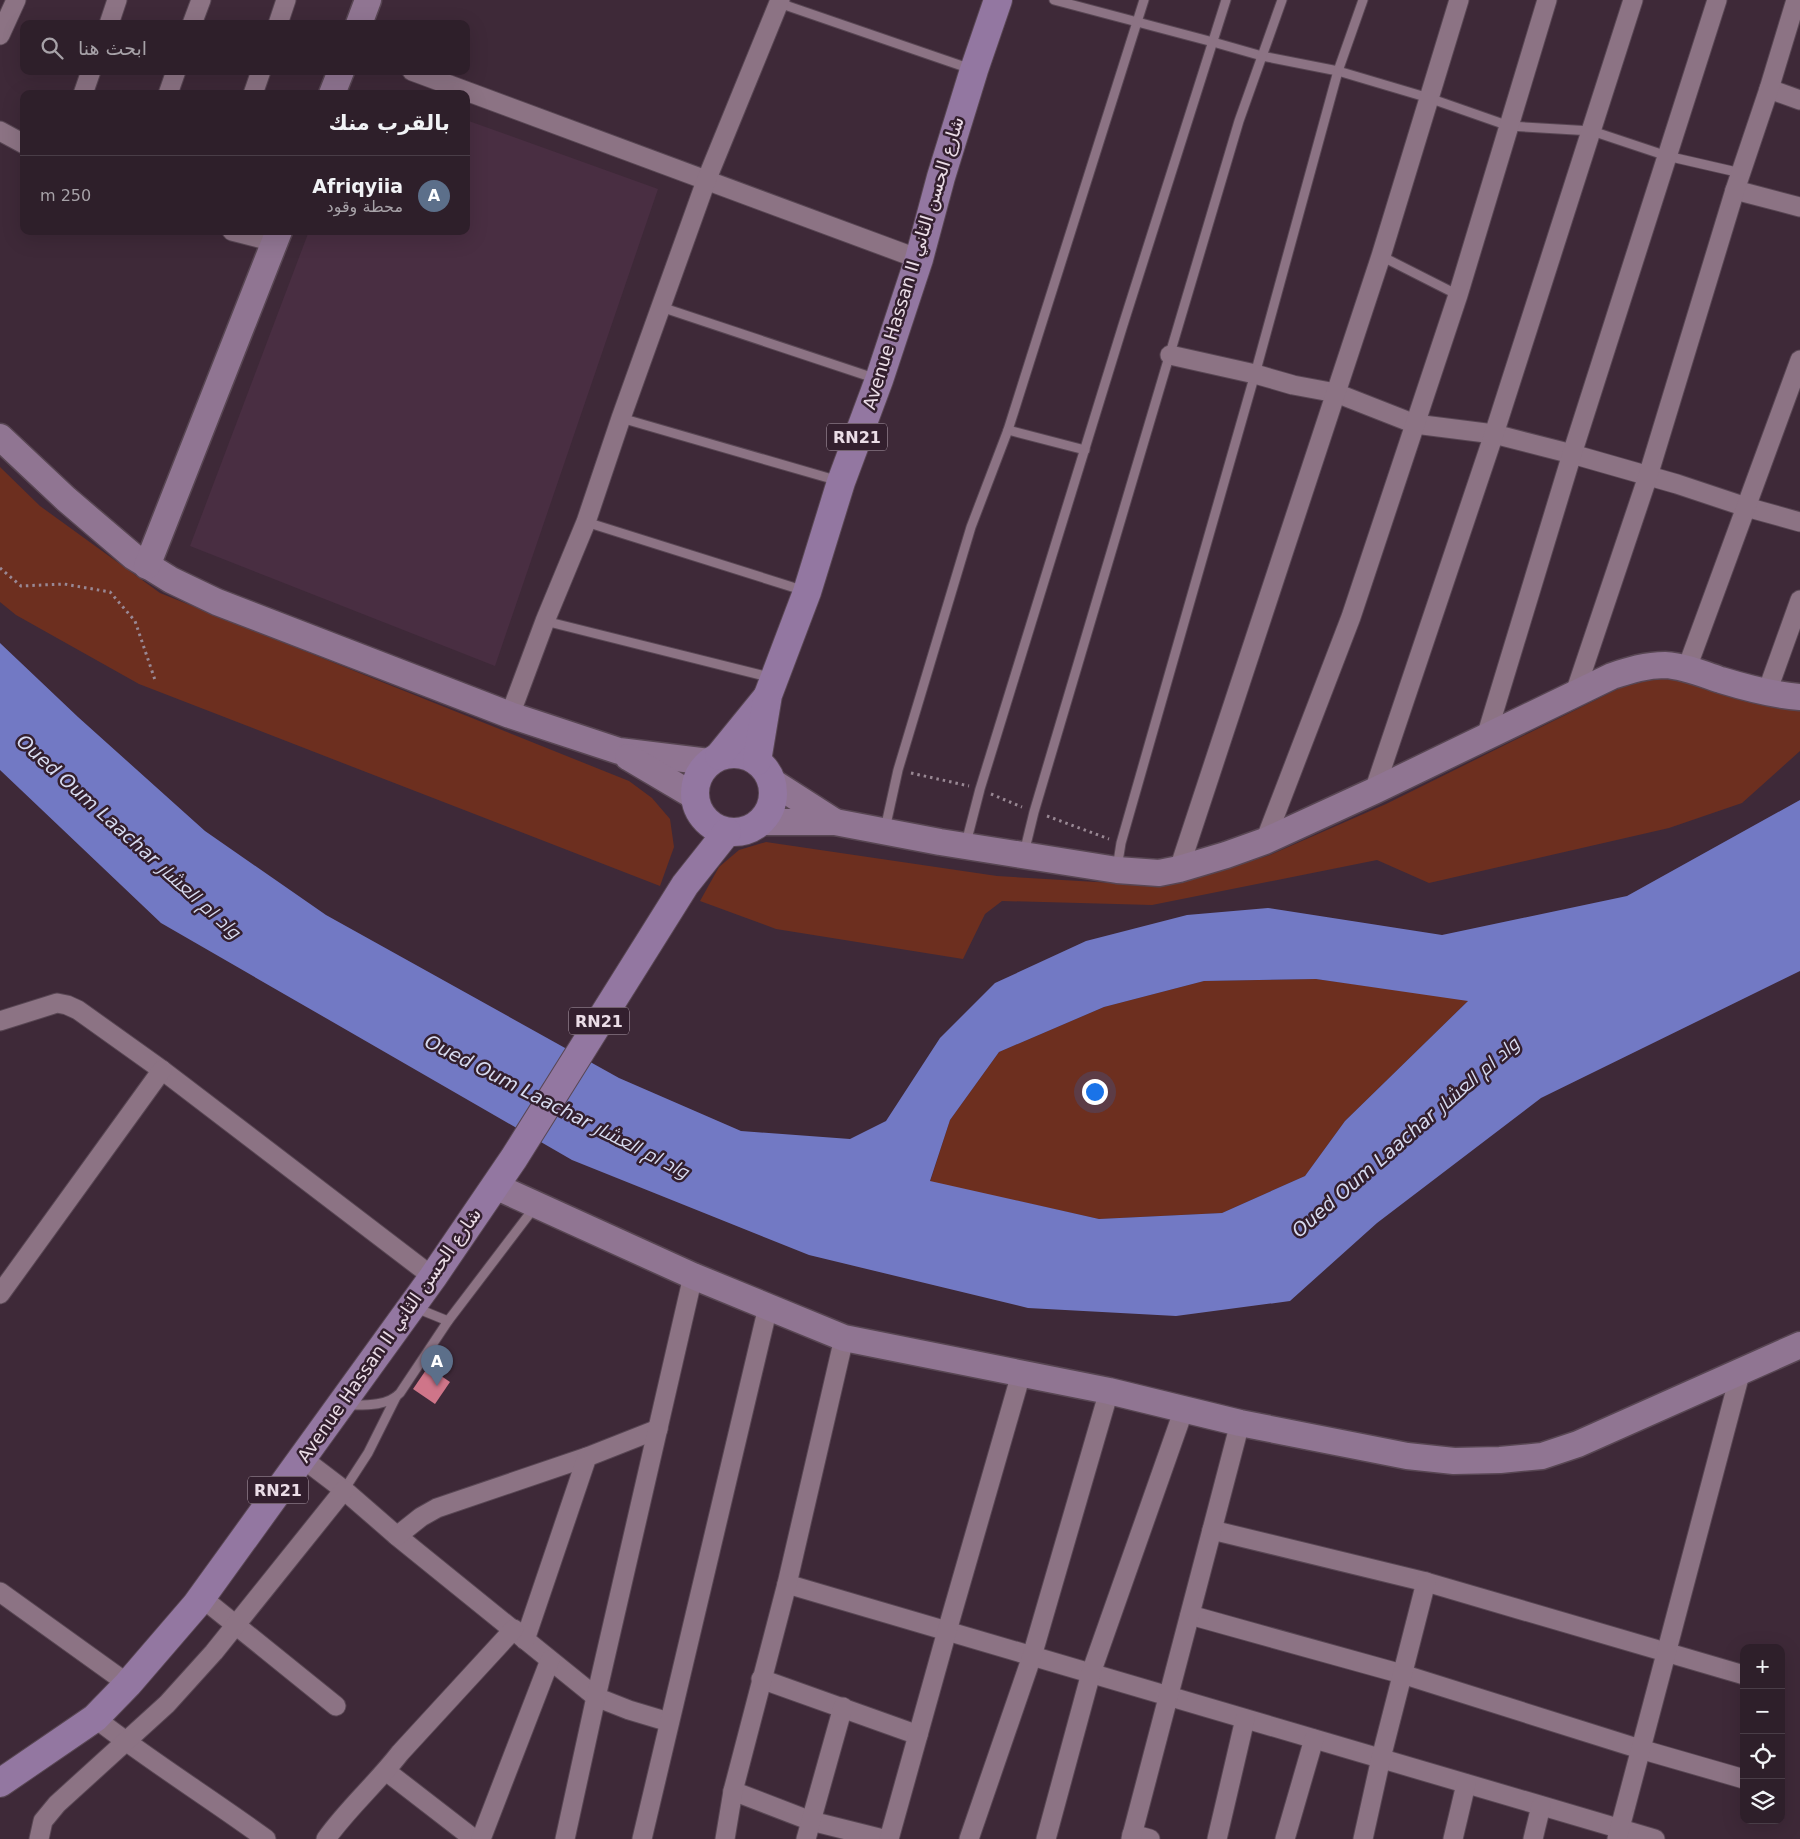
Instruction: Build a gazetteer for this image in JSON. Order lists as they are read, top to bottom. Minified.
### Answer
{"streets":{"main road":["Avenue Hassan II شارع الحسن الثاني","RN21"]},"water":["Oued Oum Laachar واد ام العشار"],"page":{"search":"ابحث هنا","heading":"بالقرب منك","list":[{"mark":"A","name":"Afriqyiia","note":"محطة وقود","value":"250 m"}],"pins":"A","map_buttons":["+","−"]}}
